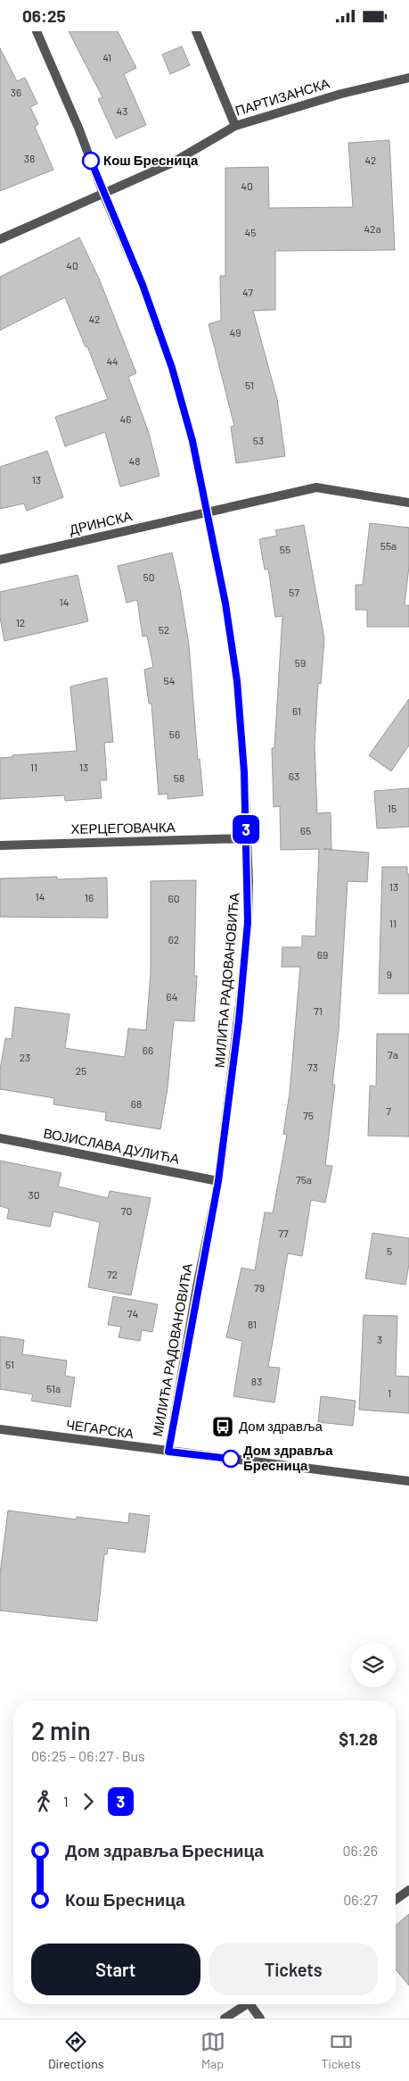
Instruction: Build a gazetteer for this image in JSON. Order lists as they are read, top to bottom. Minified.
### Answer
{"streets":{"street":["ПАРТИЗАНСКА","ДРИНСКА","ХЕРЦЕГОВАЧКА","МИЛИЋА РАДОВАНОВИЋА","ВОЈИСЛАВА ДУЛИЋА","ЧЕГАРСКА"]},"crossings":[["ПАРТИЗАНСКА","МИЛИЋА РАДОВАНОВИЋА"],["ДРИНСКА","МИЛИЋА РАДОВАНОВИЋА"],["ХЕРЦЕГОВАЧКА","МИЛИЋА РАДОВАНОВИЋА"],["МИЛИЋА РАДОВАНОВИЋА","ВОЈИСЛАВА ДУЛИЋА"],["МИЛИЋА РАДОВАНОВИЋА","ЧЕГАРСКА"]],"places":{"other":["Кош Бресница","Дом здравља Бресница"],"bus stop":["Дом здравља"]},"lines":["bus line 3"],"house_numbers":["41","36","43","38","42","40","42a","45","40","47","42","49","44","51","46","53","48","13","55a","55","50","57","14","12","52","59","54","61","56","11","13","63","58","15","65","13","14","16","60","11","62","69","9","64","71","66","7a","23","73","25","68","7","75","75a","30","70","77","5","72","79","74","81","3","51","83","51a","1"],"page":{"status":"06:25","on_map":"3","heading":["2 min","06:25 – 06:27 · Bus","$1.28"],"legs":["1","3"],"list":[{"name":"Дом здравља Бресница","value":"06:26"},{"name":"Кош Бресница","value":"06:27"}],"buttons":["Start","Tickets"],"tabs":["Directions","Map","Tickets"]}}
